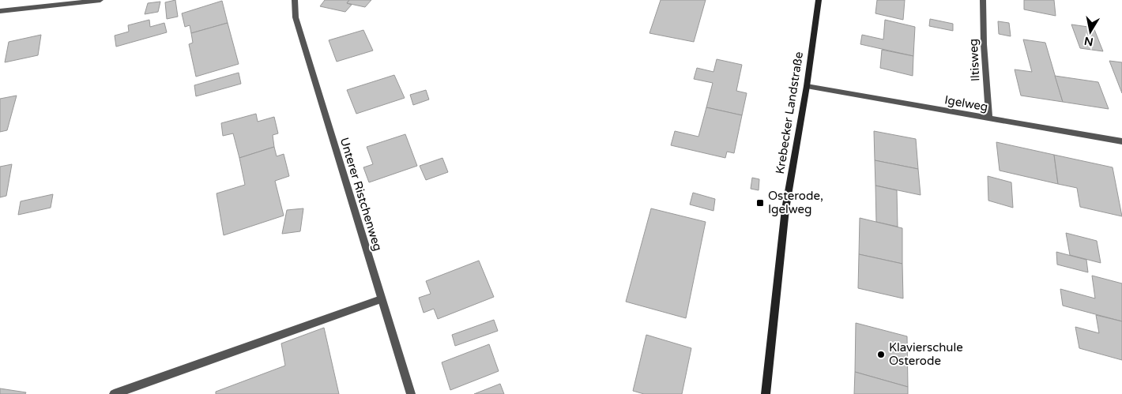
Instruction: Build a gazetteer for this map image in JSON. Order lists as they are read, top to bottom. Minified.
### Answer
{"streets":{"main road":["Krebecker Landstraße"],"street":["Iltisweg","Igelweg","Unterer Ristchenweg"]},"crossings":[["Iltisweg","Igelweg"],["Igelweg","Krebecker Landstraße"]],"places":{"transit":["Osterode, Igelweg"],"other":["Klavierschule Osterode"]},"north":"bottom"}
